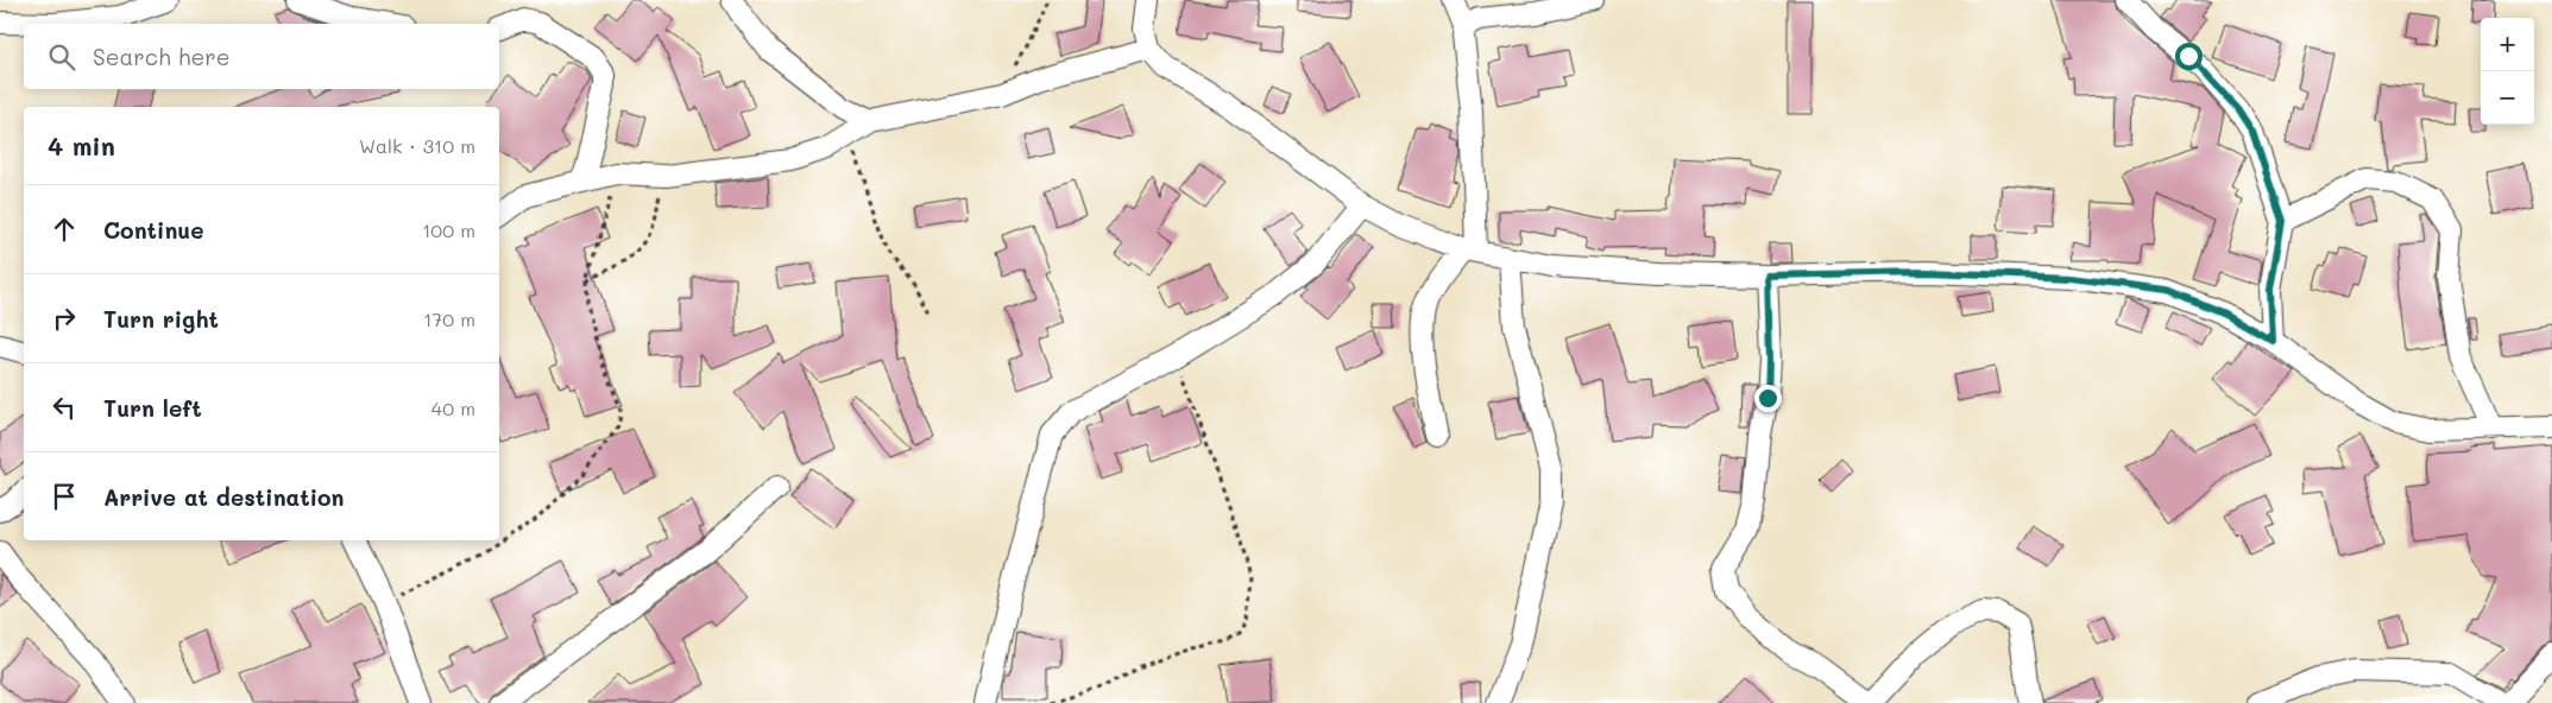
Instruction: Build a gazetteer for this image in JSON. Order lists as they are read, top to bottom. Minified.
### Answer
{"page":{"map_buttons":["+","−"],"search":"Search here","heading":["4 min","Walk · 310 m"],"list":[["Continue","100 m"],["Turn right","170 m"],["Turn left","40 m"],"Arrive at destination"]}}
